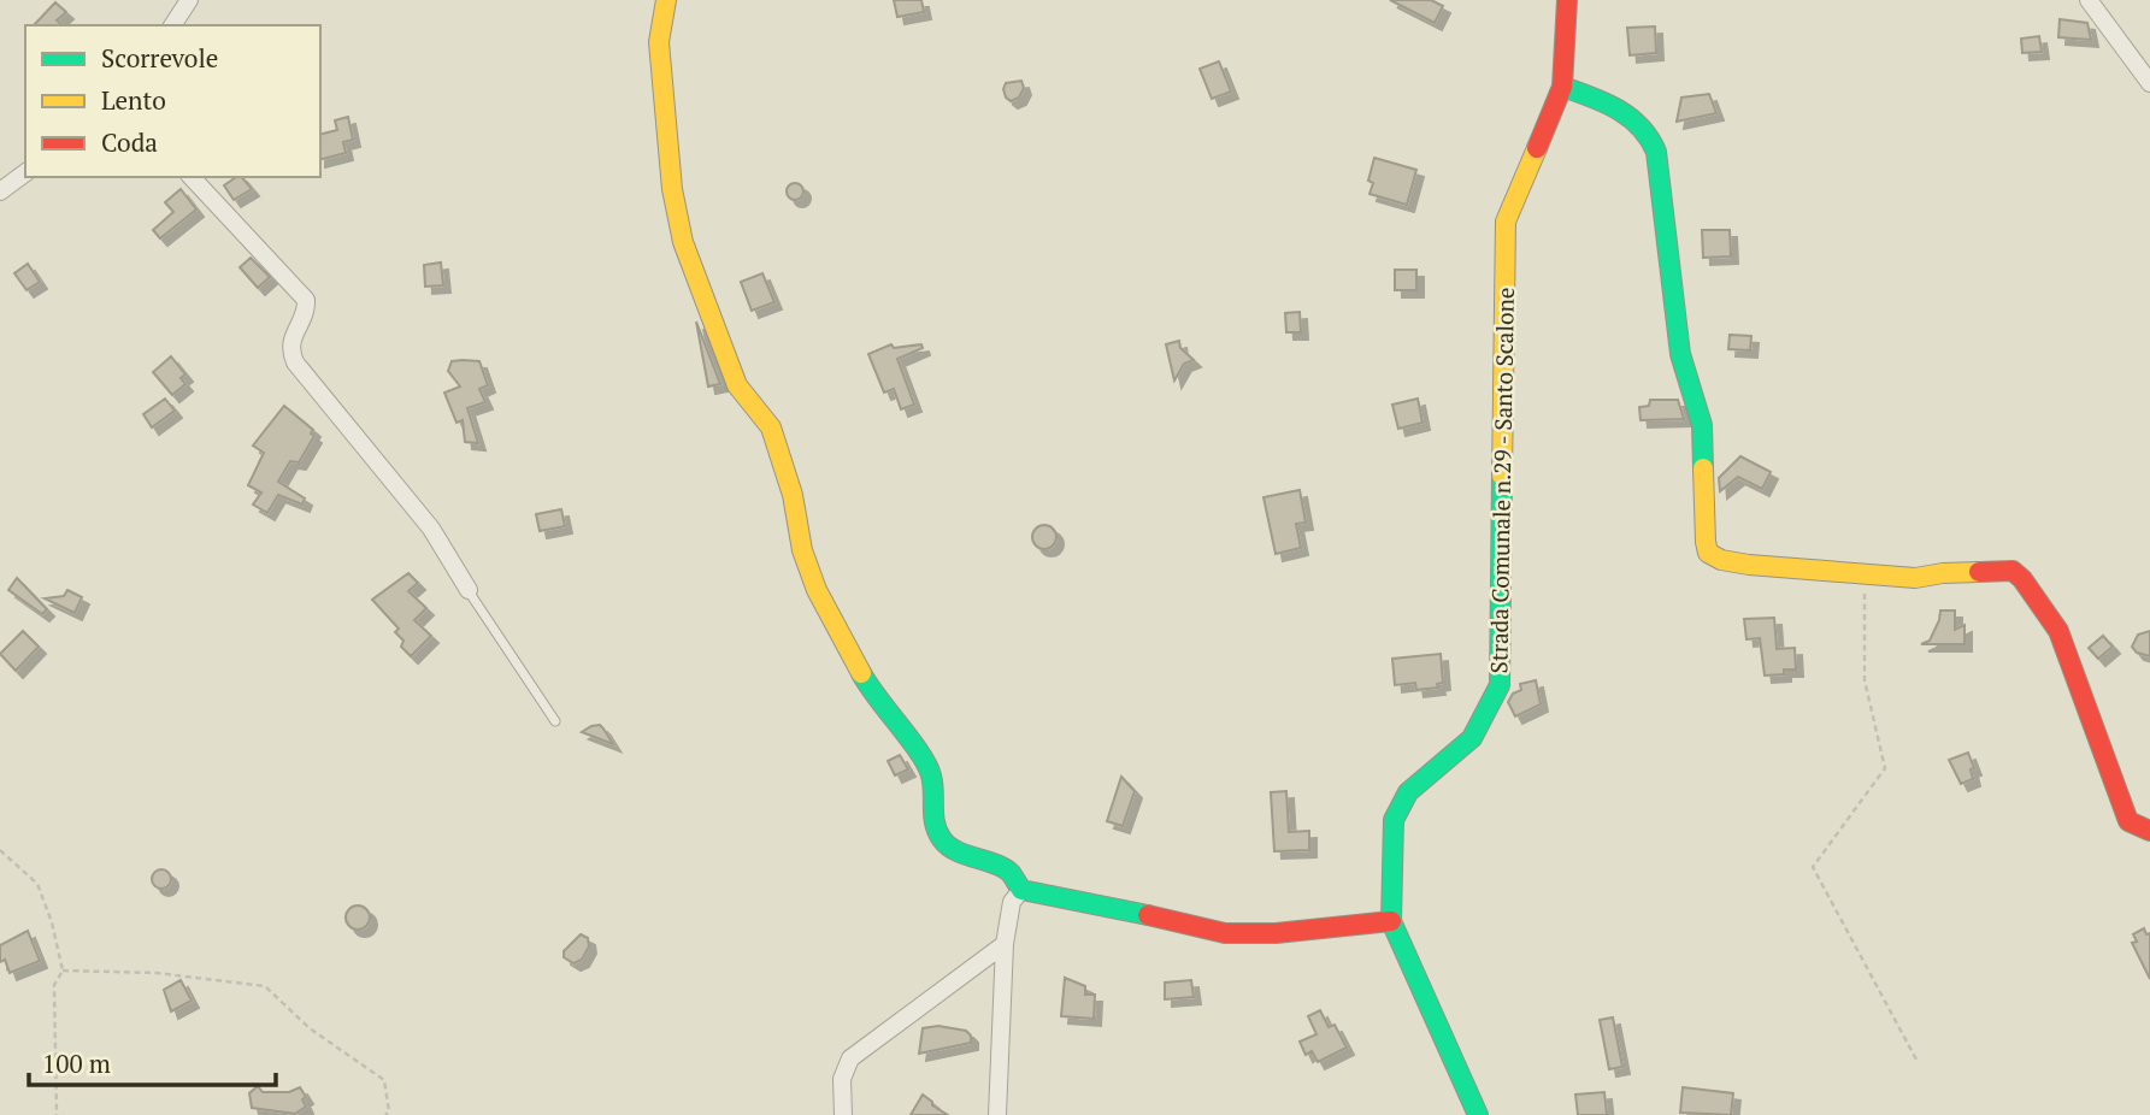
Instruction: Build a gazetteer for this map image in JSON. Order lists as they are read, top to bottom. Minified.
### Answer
{"streets":{"street":["Strada Comunale n.29 - Santo Scalone"]},"legend":["Scorrevole","Lento","Coda"],"scale_bar":"100 m"}
